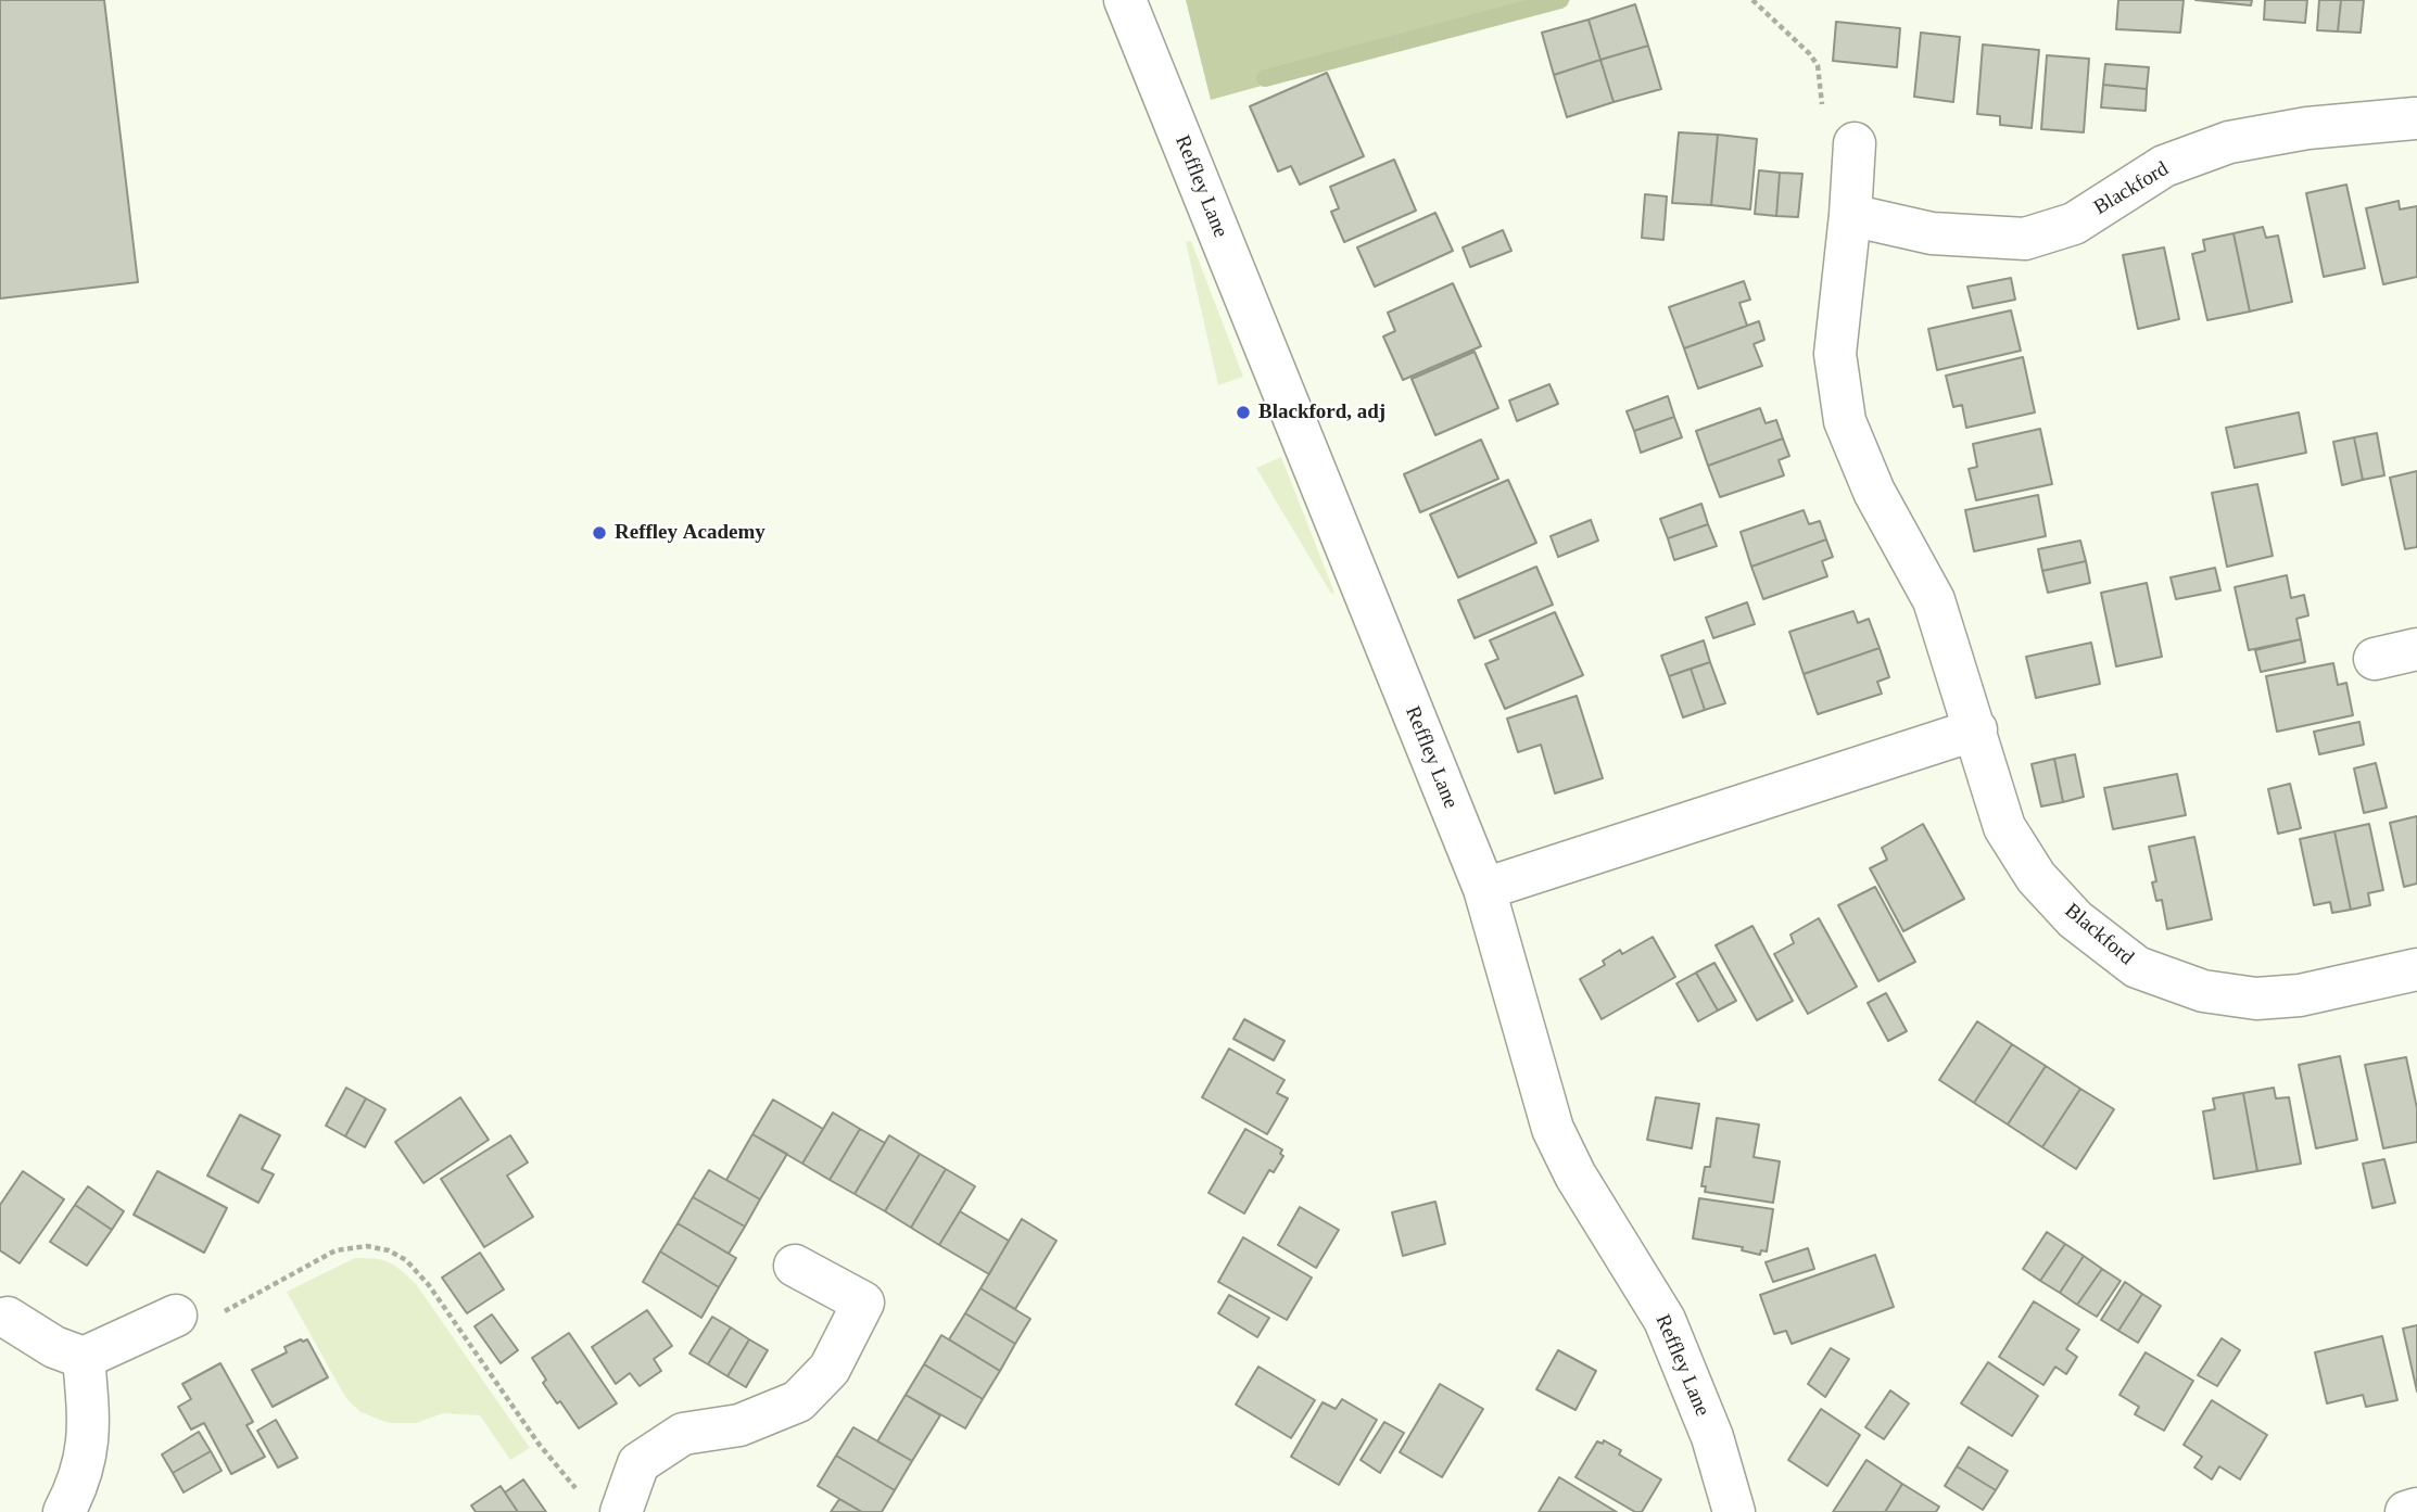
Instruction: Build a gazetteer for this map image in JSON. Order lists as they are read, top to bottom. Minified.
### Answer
{"streets":{"street":["Reffley Lane","Blackford"]},"places":["Blackford, adj","Reffley Academy"]}
